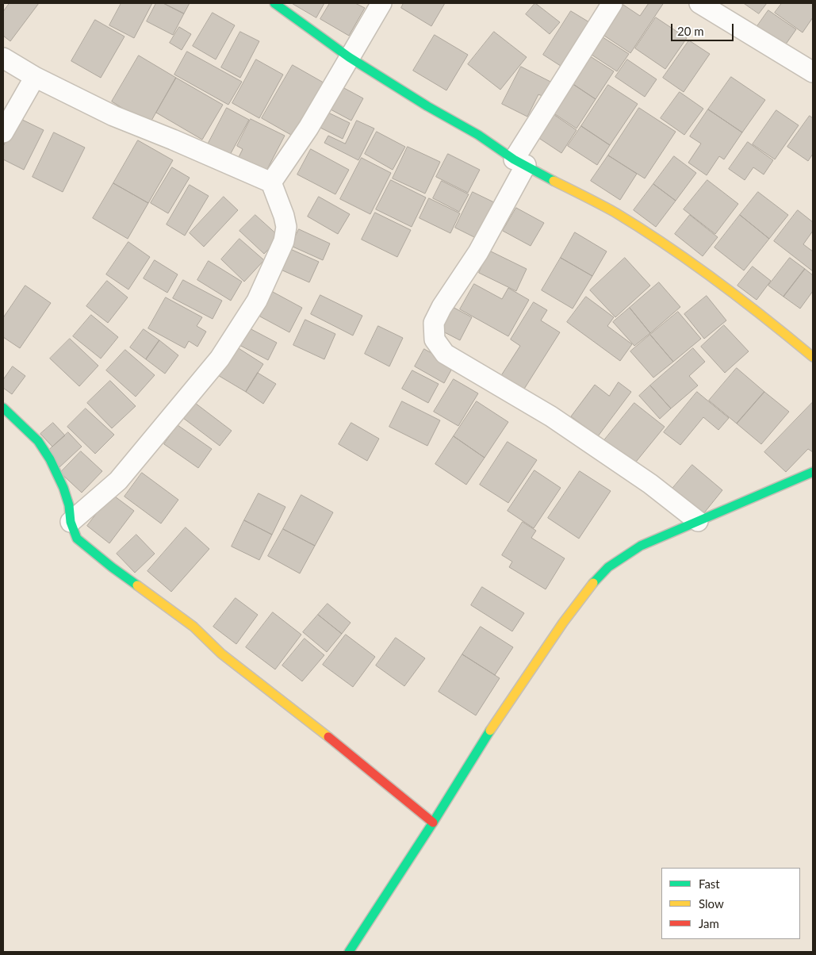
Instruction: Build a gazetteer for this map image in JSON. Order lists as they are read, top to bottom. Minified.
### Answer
{"legend":["Fast","Slow","Jam"],"scale_bar":"20 m"}
